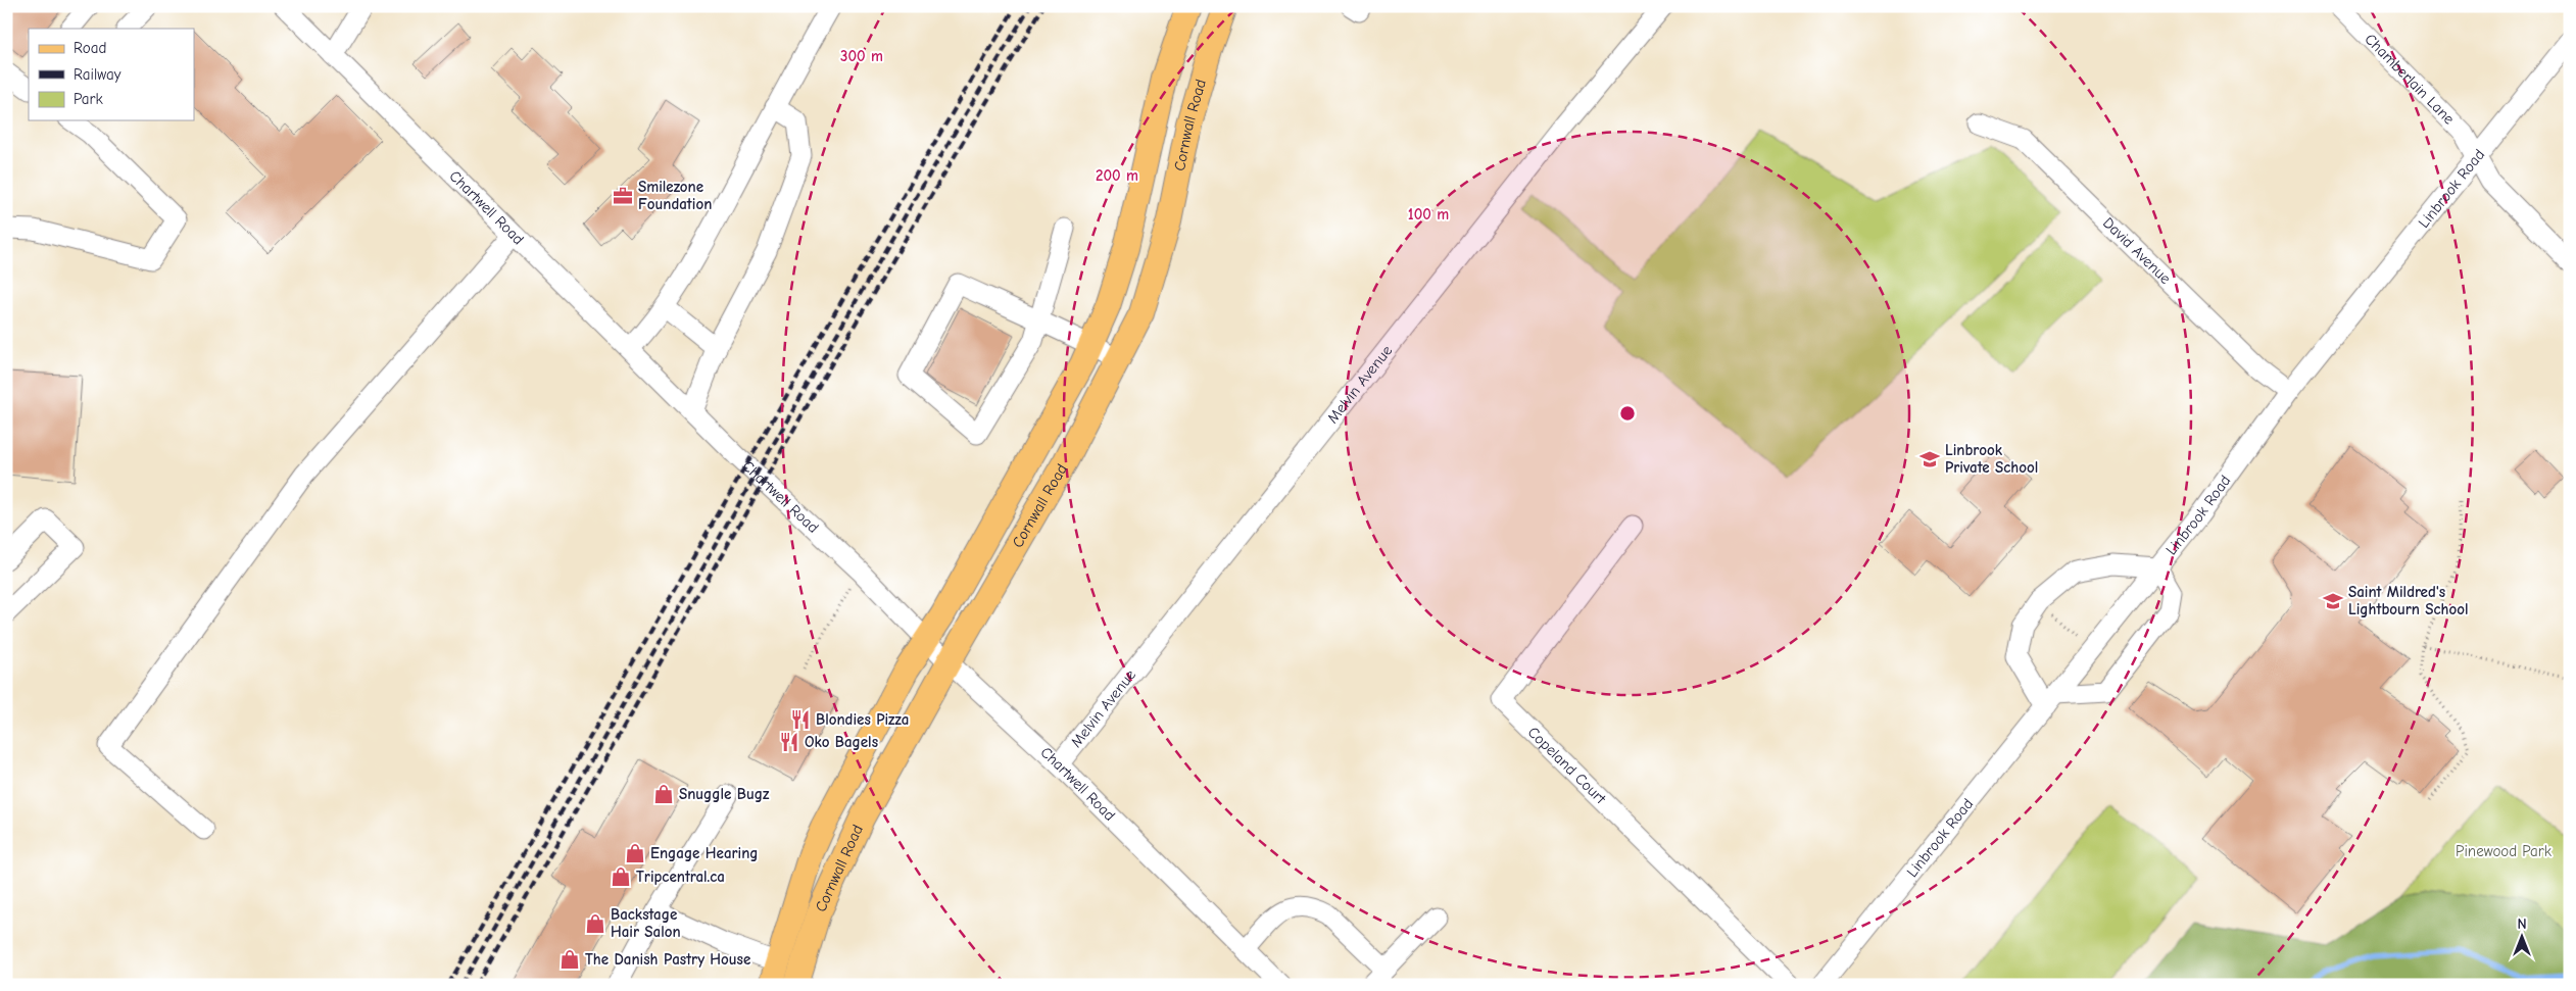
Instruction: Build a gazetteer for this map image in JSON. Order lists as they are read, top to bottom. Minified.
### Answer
{"streets":{"main road":["Cornwall Road"],"street":["Chamberlain Lane","Linbrook Road","Chartwell Road","David Avenue","Melvin Avenue","Copeland Court"]},"crossings":[["Chamberlain Lane","Linbrook Road"],["Cornwall Road","Chartwell Road"],["Linbrook Road","David Avenue"],["Chartwell Road","Melvin Avenue"]],"parks":["Pinewood Park"],"places":{"office":["Smilezone Foundation"],"school or university":["Linbrook Private School","Saint Mildred's Lightbourn School"],"restaurant":["Blondies Pizza","Oko Bagels"],"shop":["Snuggle Bugz","Engage Hearing","Tripcentral.ca","Backstage Hair Salon","The Danish Pastry House"]},"legend":["Road","Railway","Park"],"north":"top","rings":["300 m","200 m","100 m"]}
